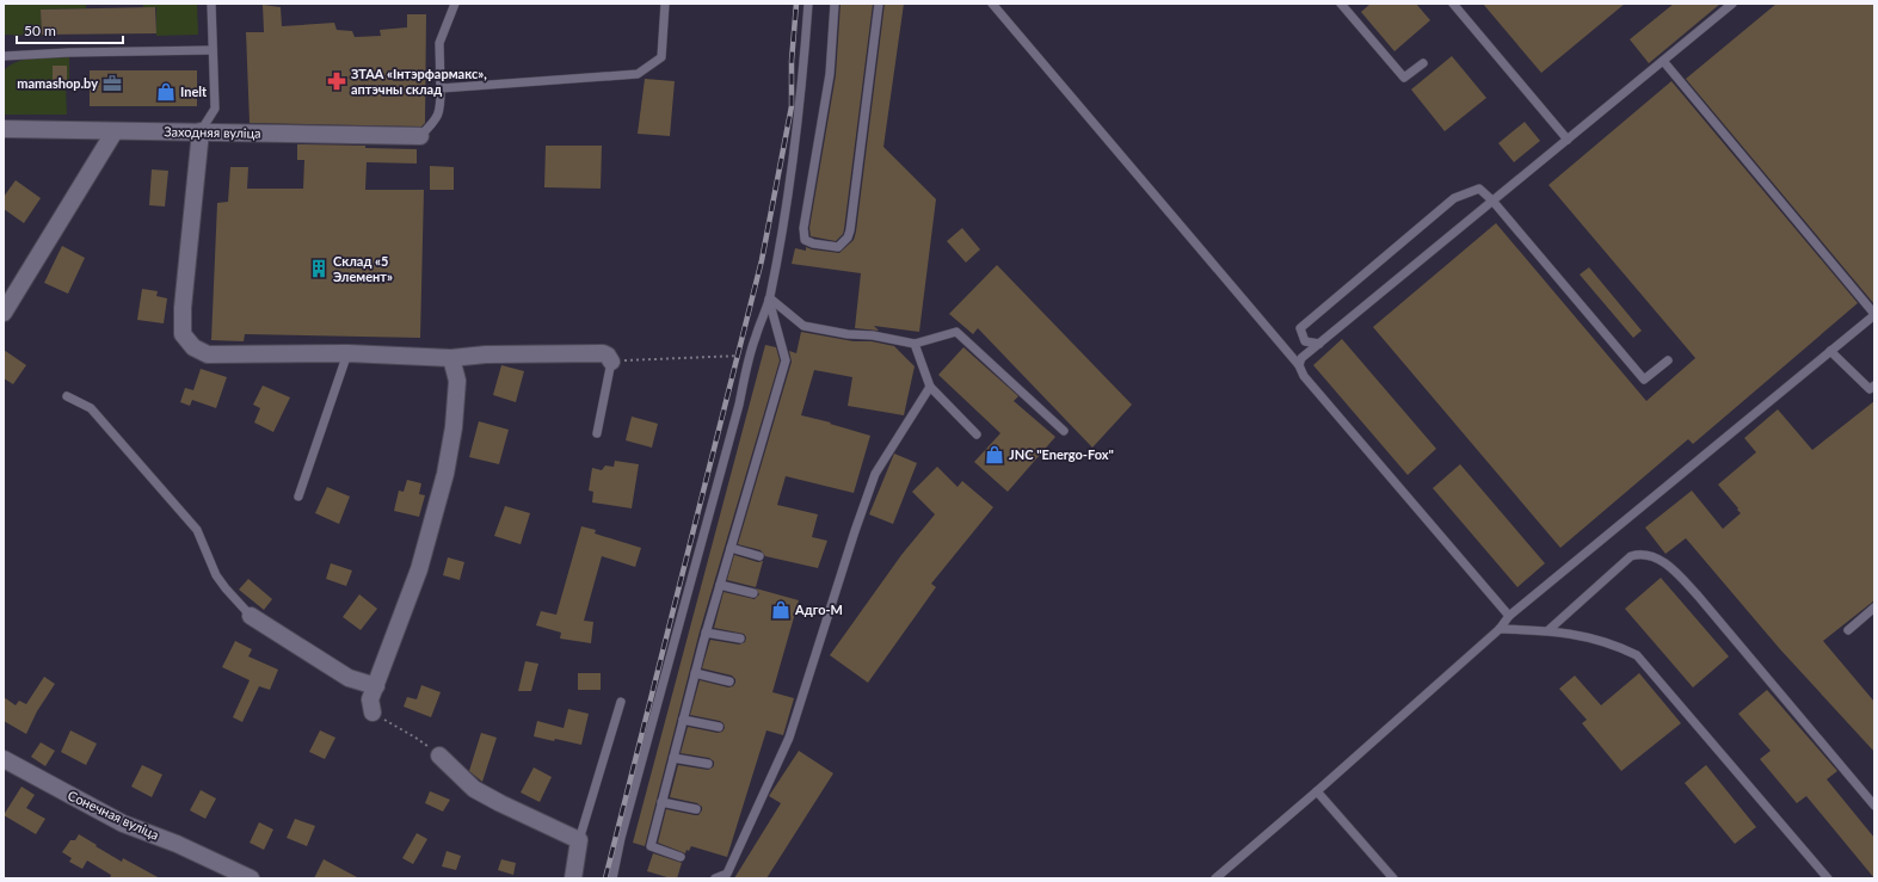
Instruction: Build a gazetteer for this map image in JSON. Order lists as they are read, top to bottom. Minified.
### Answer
{"streets":{"street":["Заходняя вуліца","Сонечная вуліца"]},"places":{"pharmacy":["ЗТАА «Інтэрфармакс», аптэчны склад"],"office":["mamashop.by"],"shop":["Inelt","JNC \"Energo-Fox\"","Адго-М"],"building":["Склад «5 Элемент»"]},"scale_bar":"50 m"}
